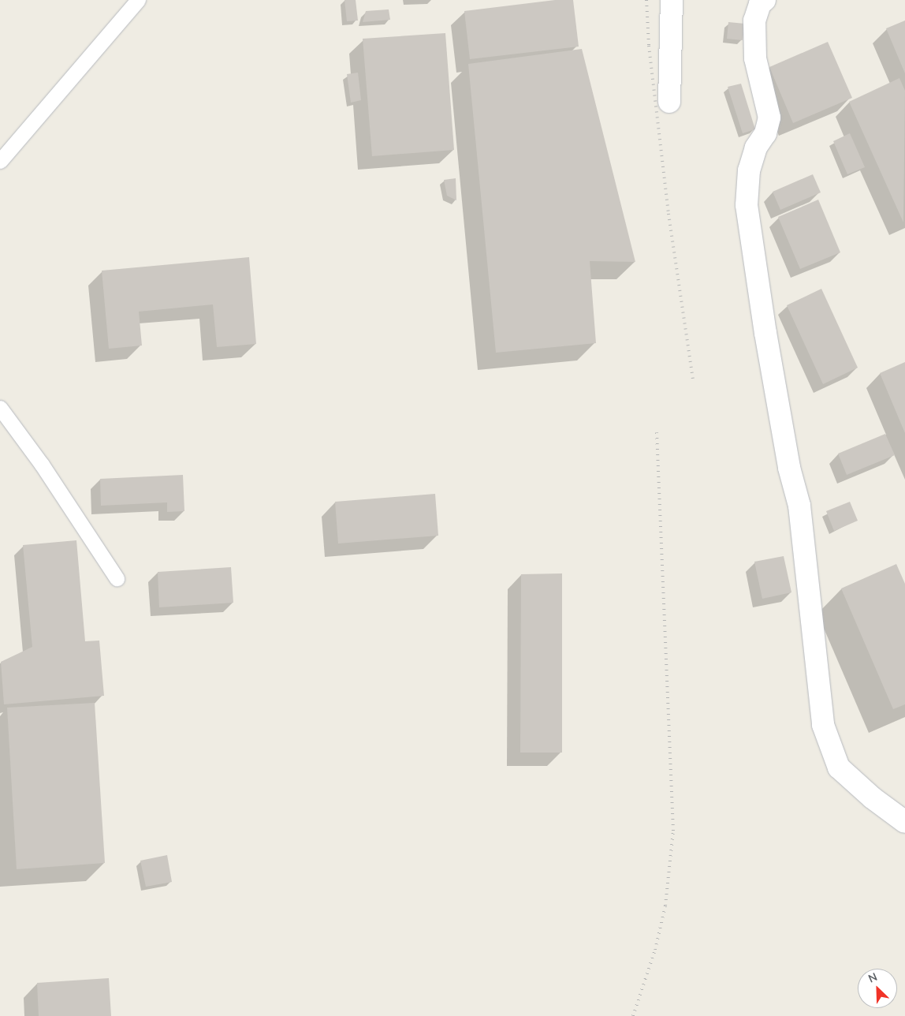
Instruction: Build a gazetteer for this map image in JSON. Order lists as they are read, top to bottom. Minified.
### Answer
{"north":"top left"}
